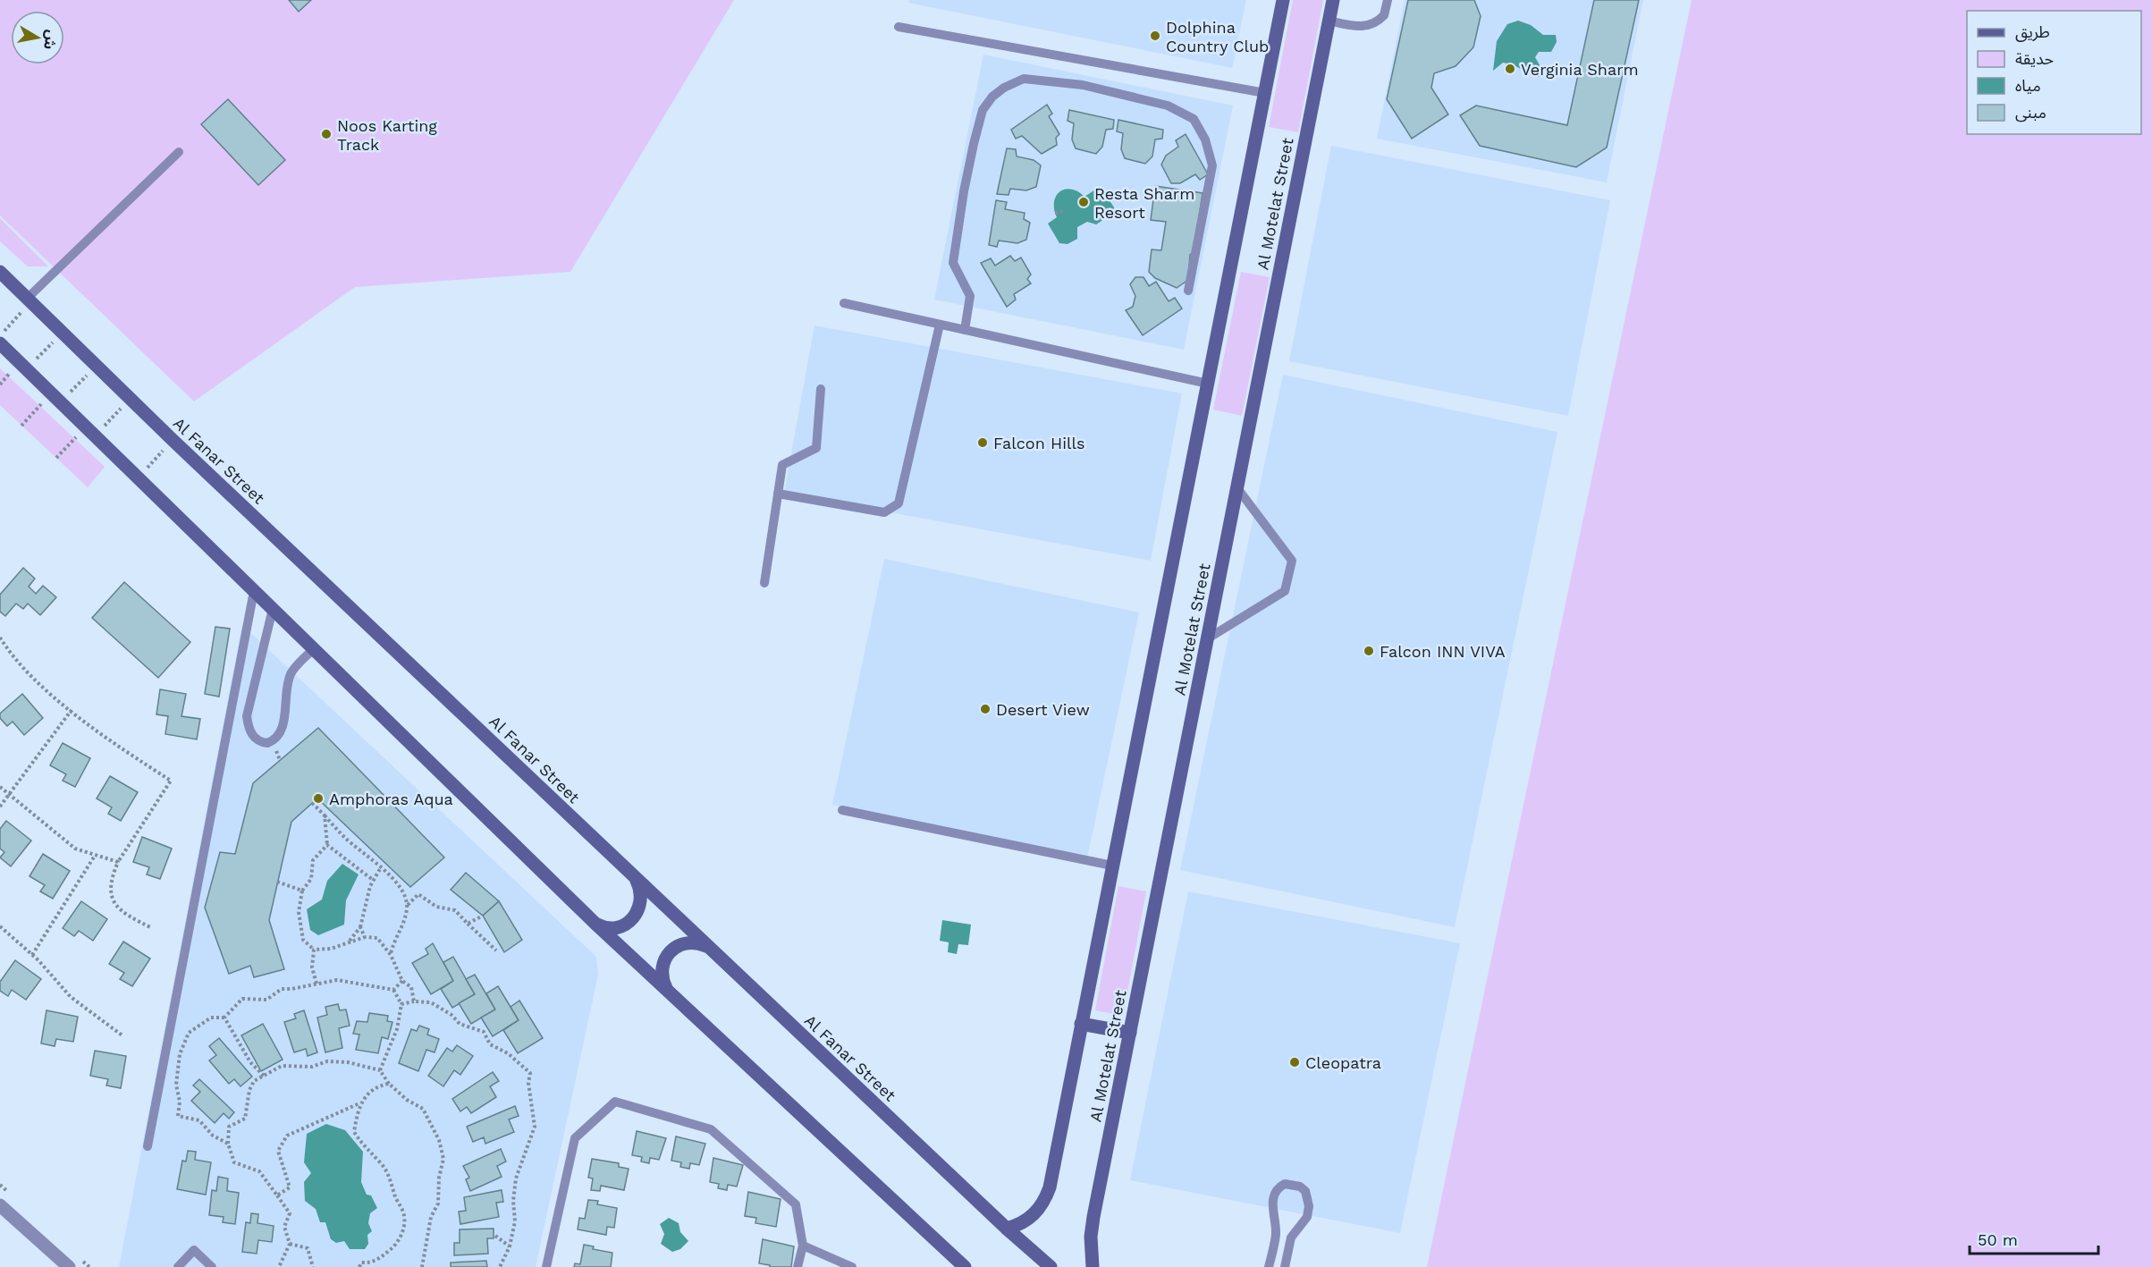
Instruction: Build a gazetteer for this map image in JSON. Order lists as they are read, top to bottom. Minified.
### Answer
{"streets":{"main road":["Al Motelat Street","Al Fanar Street"]},"crossings":[["Al Motelat Street","Al Fanar Street"]],"places":["Dolphina Country Club","Verginia Sharm","Noos Karting Track","Resta Sharm Resort","Falcon Hills","Falcon INN VIVA","Desert View","Amphoras Aqua","Cleopatra"],"legend":["طريق","حديقة","مياه","مبنى"],"scale_bar":"50 m","north":"right"}
